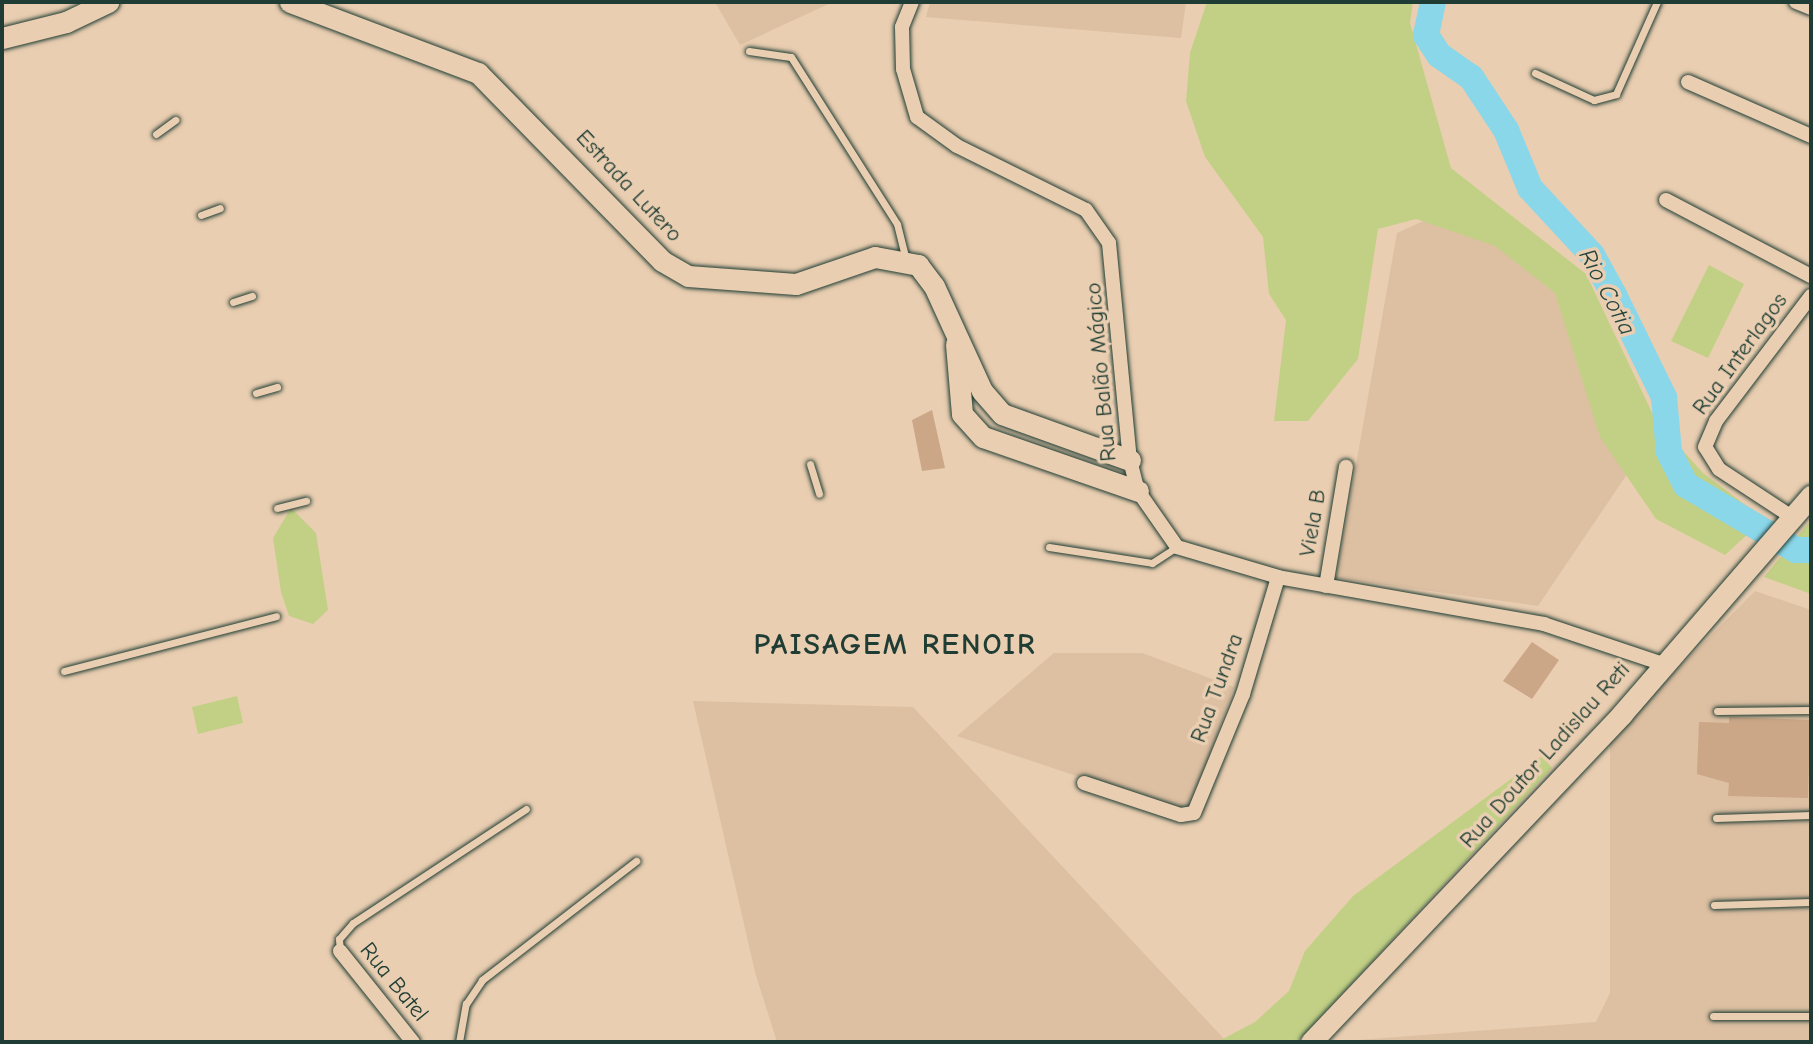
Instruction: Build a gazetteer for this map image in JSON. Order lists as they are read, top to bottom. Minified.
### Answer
{"streets":{"street":["Estrada Lutero","Rua Interlagos","Rua Balão Mágico","Viela B","Rua Tundra","Rua Doutor Ladislau Reti","Rua Batel"]},"crossings":[["Rua Interlagos","Rua Doutor Ladislau Reti"]],"districts":["PAISAGEM RENOIR"],"water":["Rio Cotia"]}
